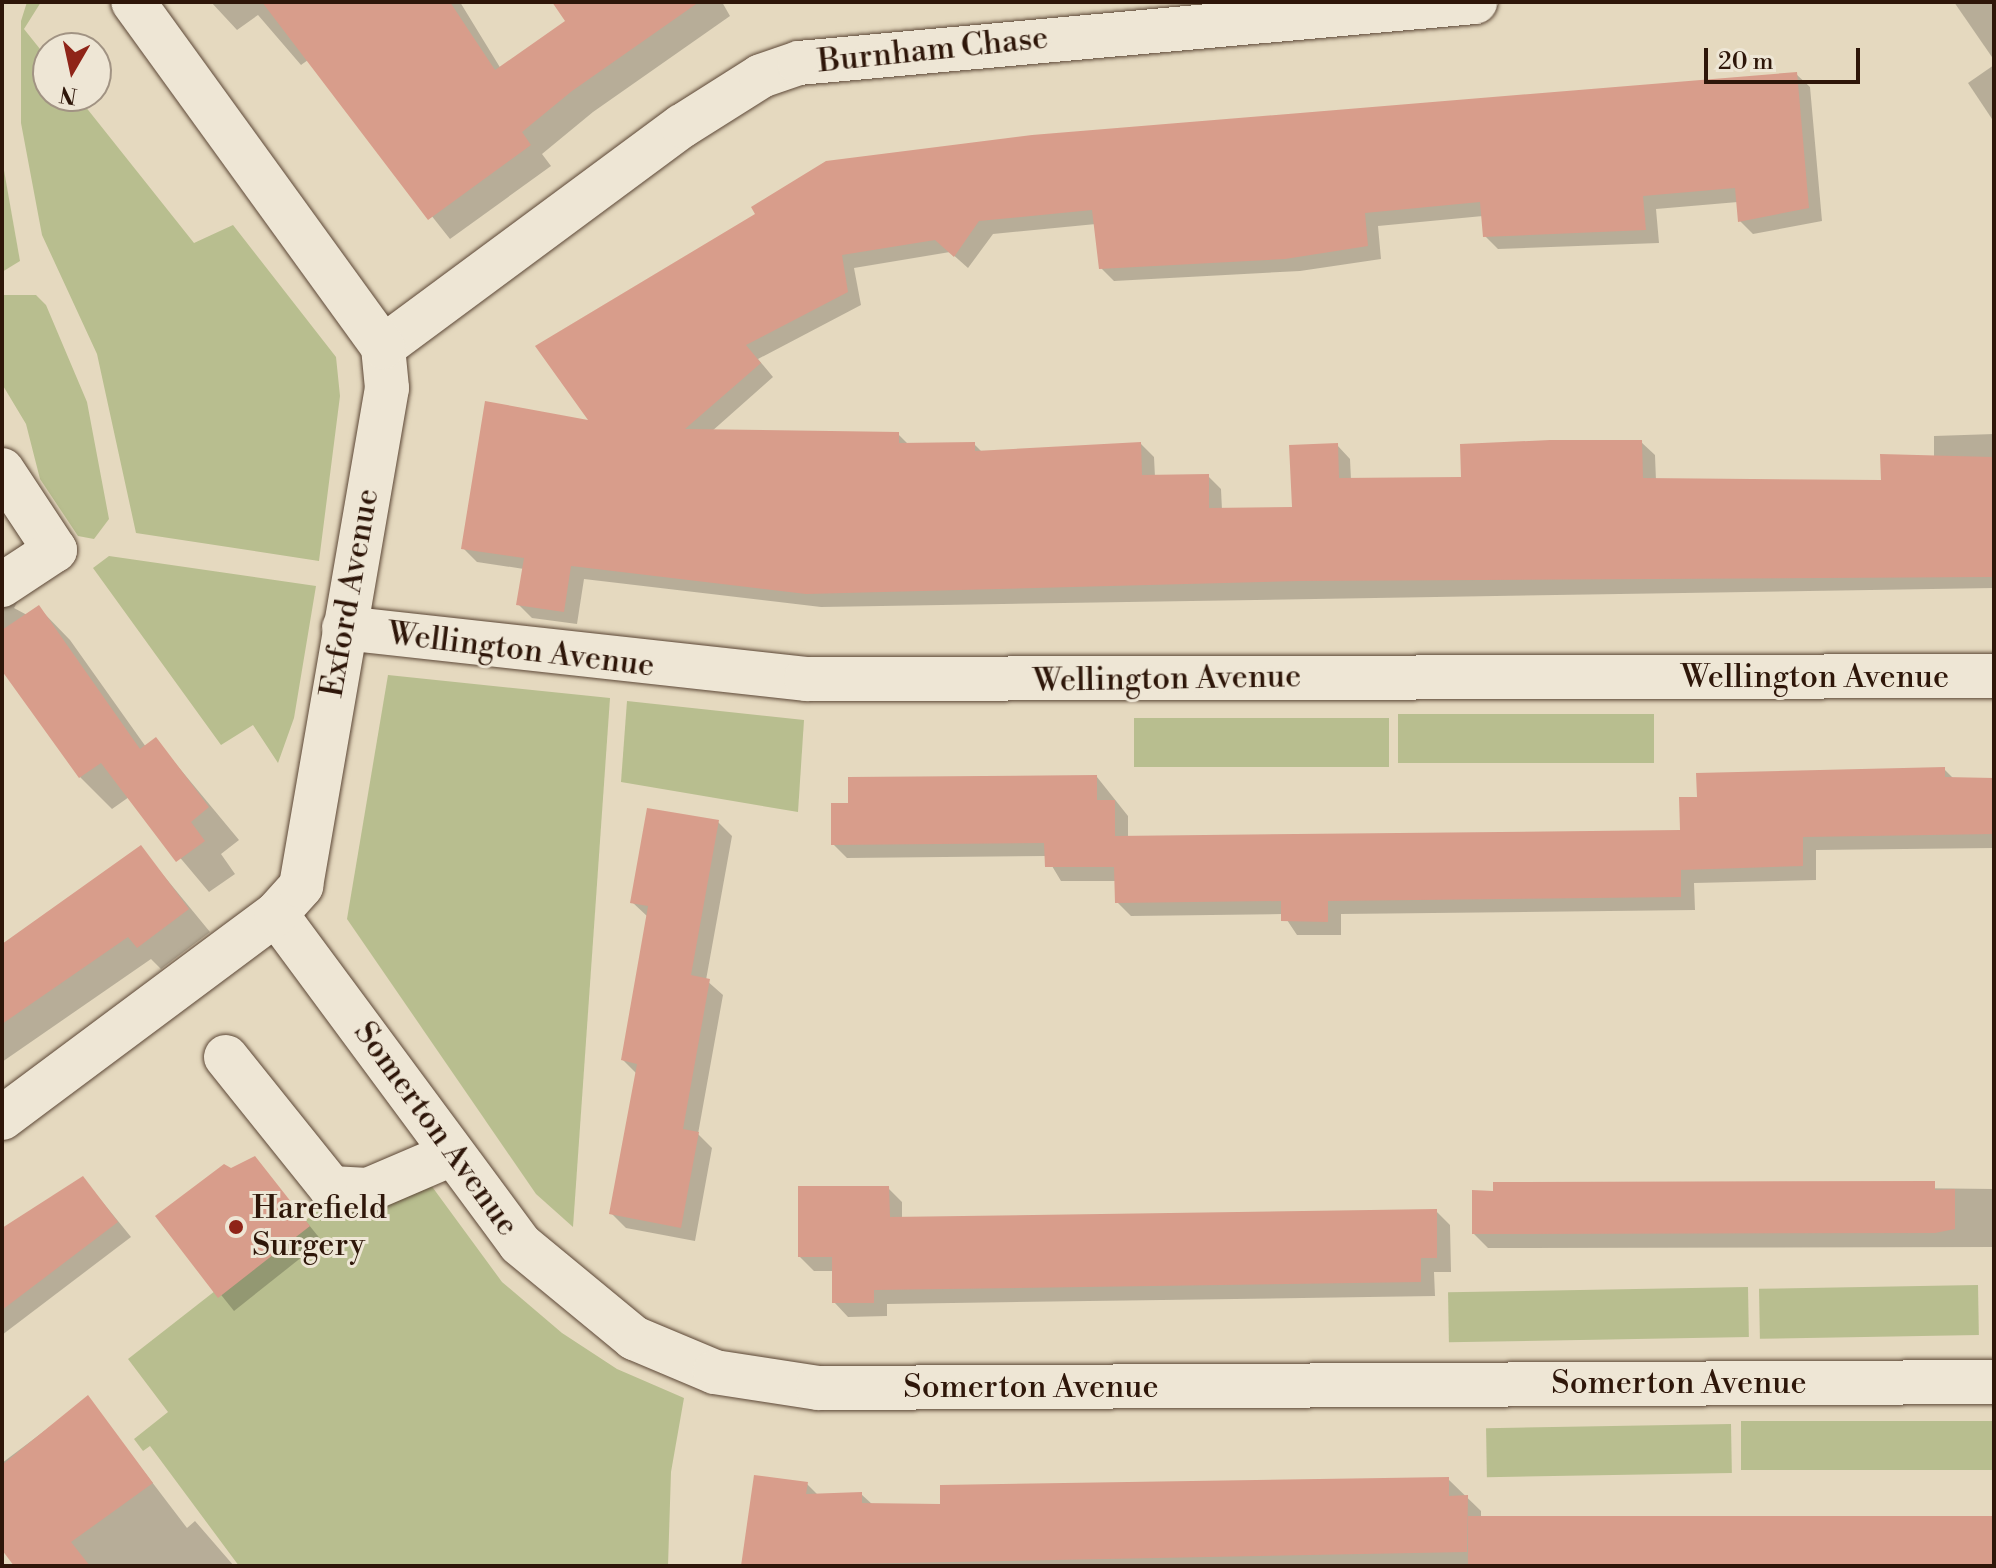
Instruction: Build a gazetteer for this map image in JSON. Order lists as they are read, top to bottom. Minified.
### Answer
{"streets":{"street":["Burnham Chase","Exford Avenue","Wellington Avenue","Somerton Avenue"]},"crossings":[["Burnham Chase","Exford Avenue"],["Exford Avenue","Wellington Avenue"],["Exford Avenue","Somerton Avenue"]],"places":["Harefield Surgery"],"scale_bar":"20 m","north":"bottom"}
